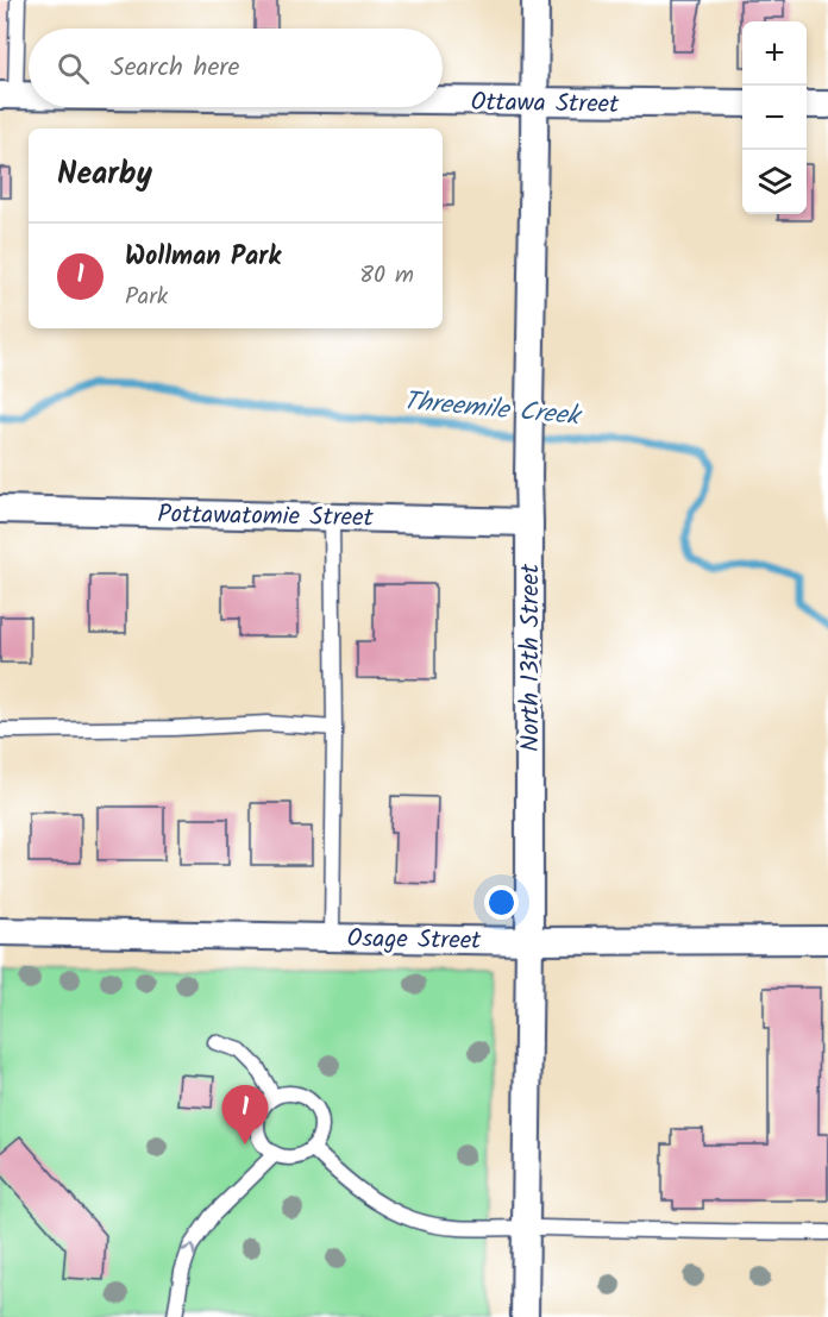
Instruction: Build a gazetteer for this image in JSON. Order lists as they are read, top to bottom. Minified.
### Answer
{"streets":{"street":["Ottawa Street","Pottawatomie Street","North 13th Street","Osage Street"]},"crossings":[["Ottawa Street","North 13th Street"],["Pottawatomie Street","North 13th Street"],["North 13th Street","Osage Street"]],"water":["Threemile Creek"],"page":{"map_buttons":["+","−"],"search":"Search here","heading":"Nearby","list":[{"mark":"1","name":"Wollman Park","note":"Park","value":"80 m"}],"pins":"1"}}
